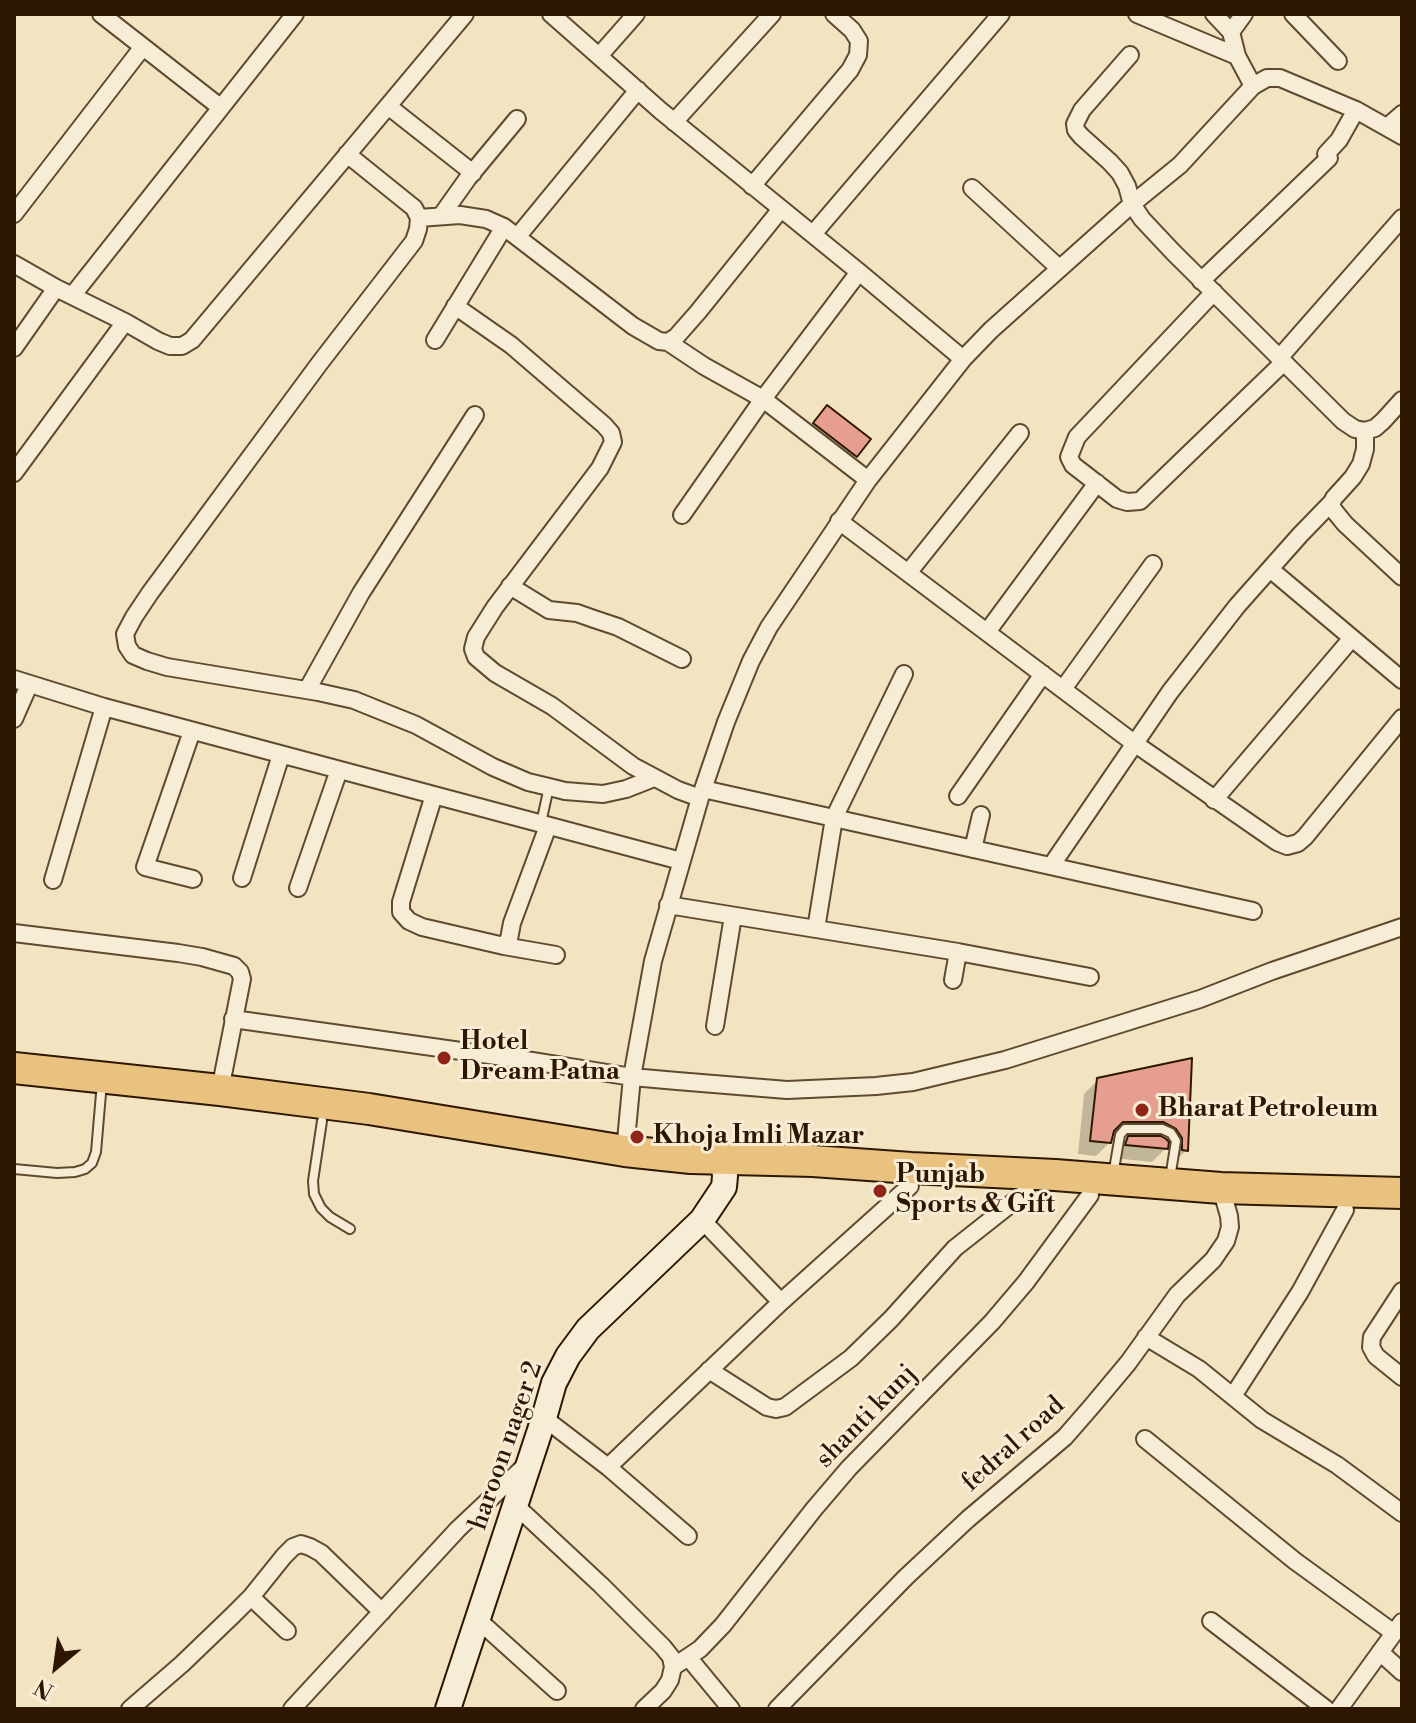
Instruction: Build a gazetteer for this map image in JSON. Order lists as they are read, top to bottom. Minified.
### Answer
{"streets":{"street":["shanti kunj","fedral road","haroon nager 2"]},"places":["Hotel Dream Patna","Bharat Petroleum","Khoja Imli Mazar","Punjab Sports & Gift"],"north":"bottom left"}
